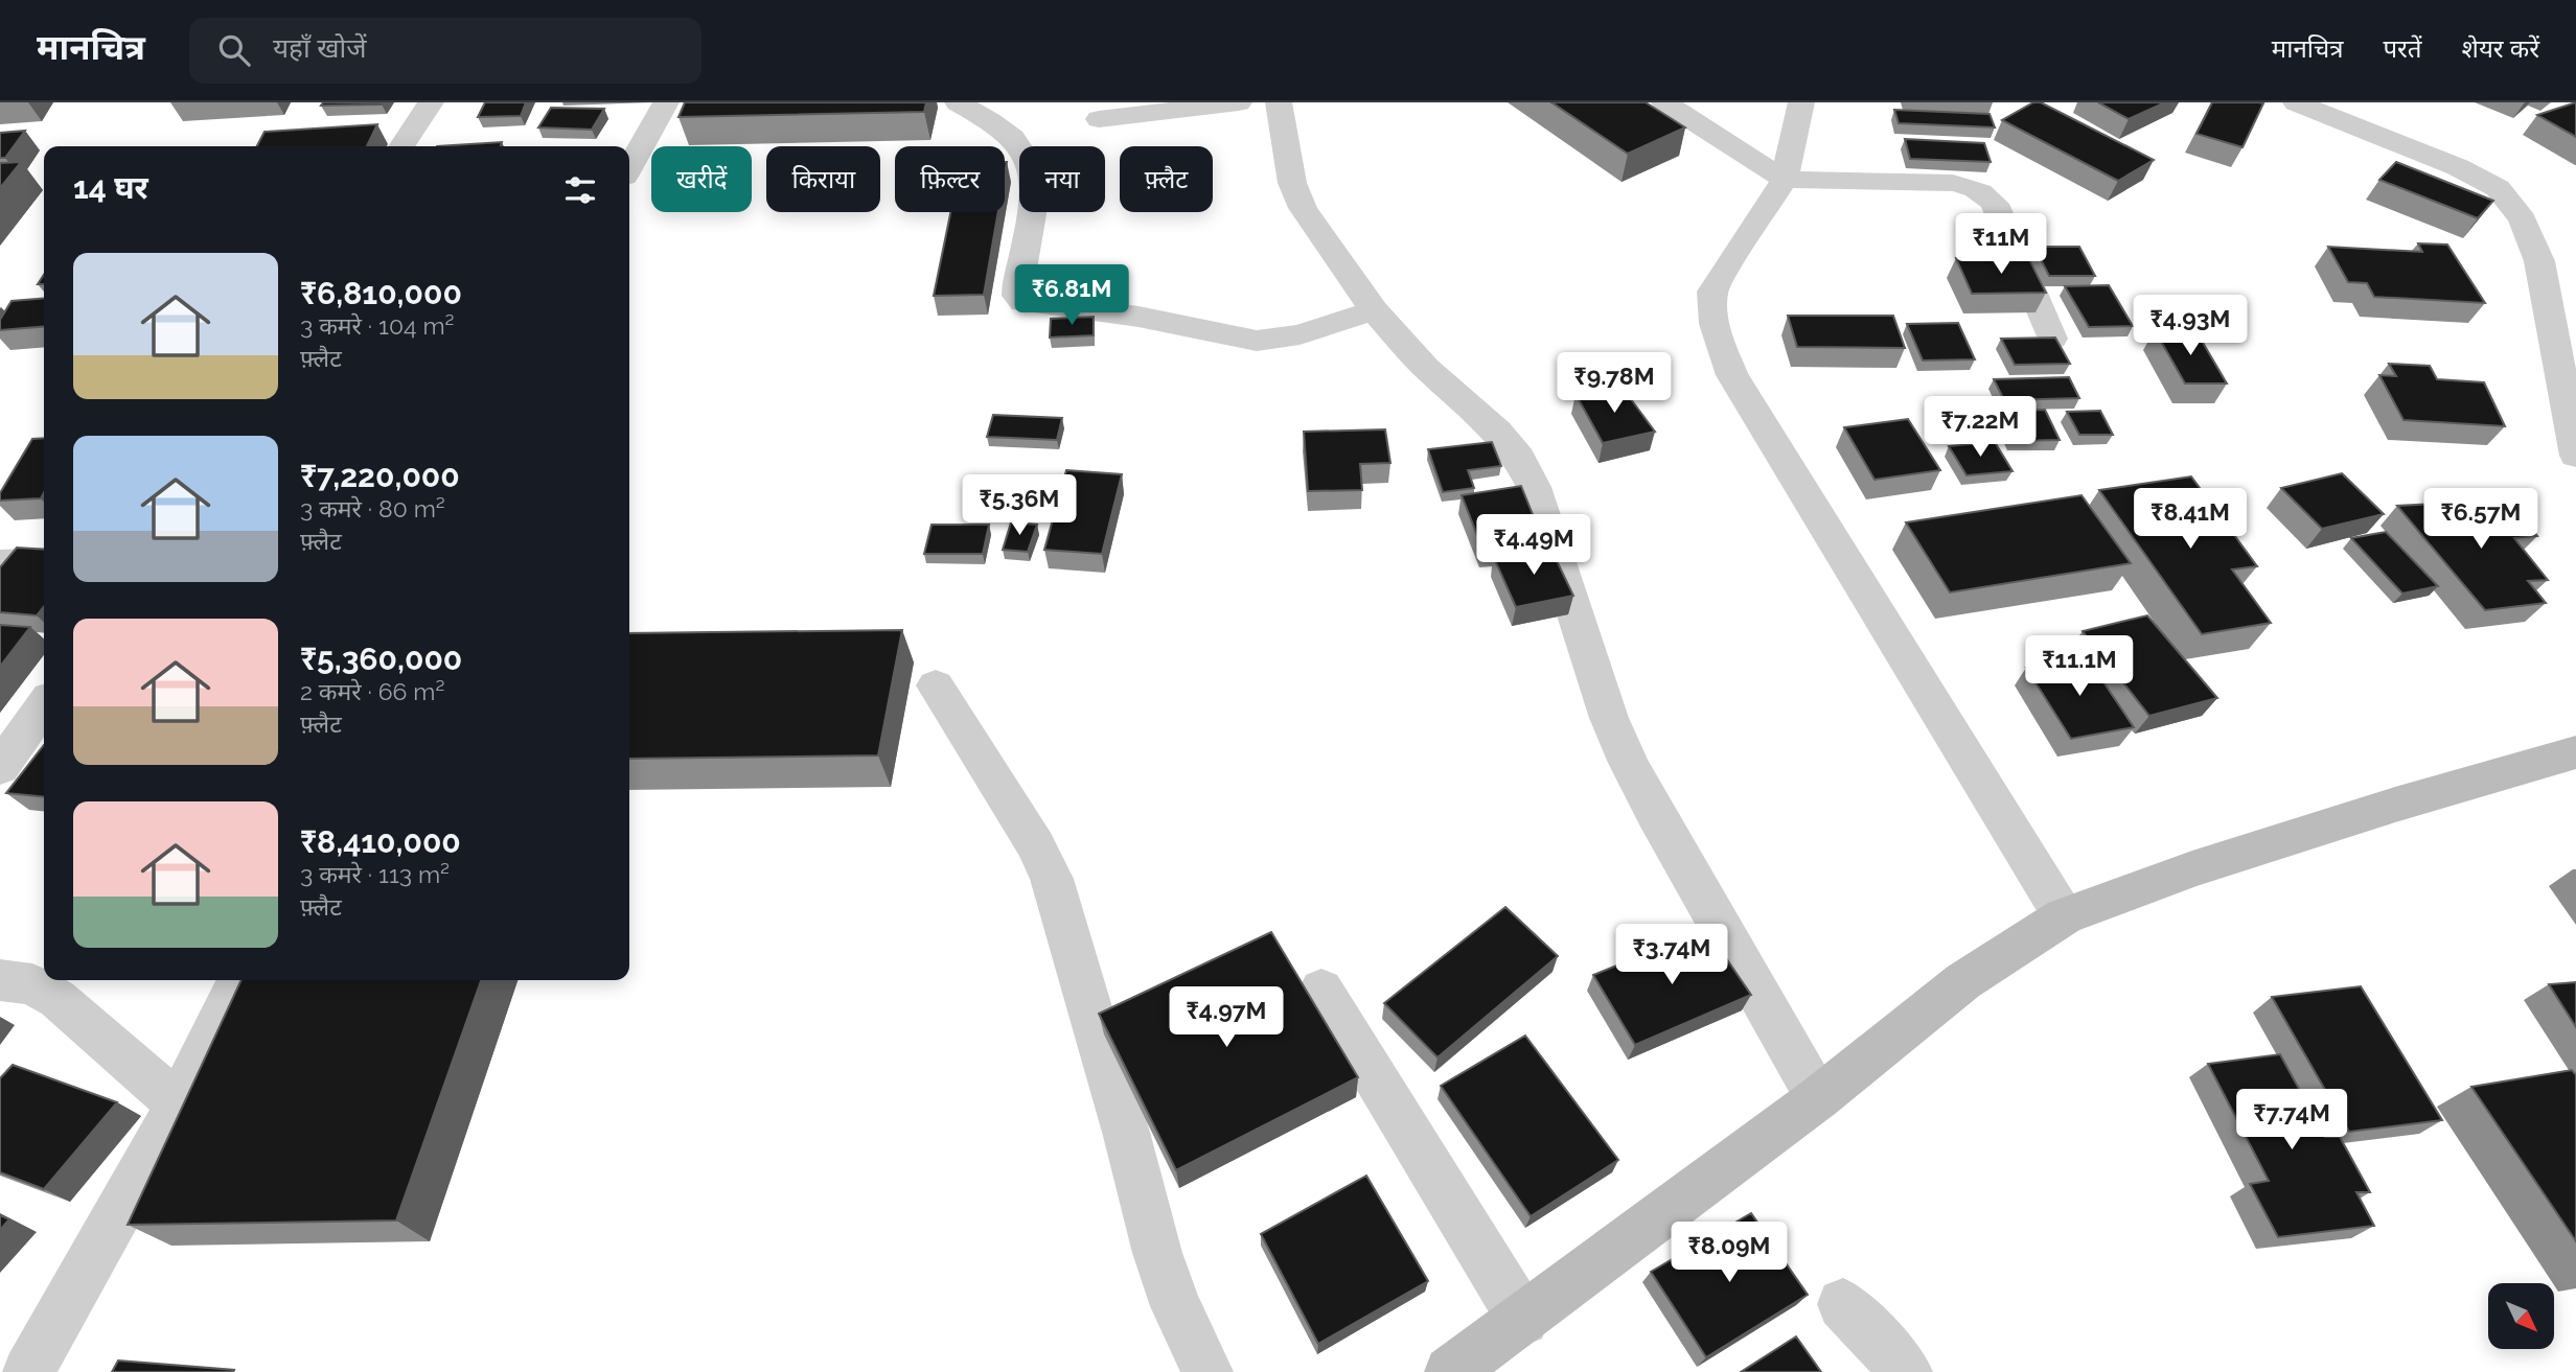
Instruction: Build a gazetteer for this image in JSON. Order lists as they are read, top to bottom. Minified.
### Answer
{"north":"bottom right","page":{"header":"मानचित्र","search":"यहाँ खोजें","nav":["मानचित्र","परतें","शेयर करें"],"chip":["खरीदें","किराया","फ़िल्टर","नया","फ़्लैट"],"heading":"14 घर","price":["₹11M","₹6.81M","₹4.93M","₹9.78M","₹7.22M","₹5.36M","₹8.41M","₹6.57M","₹4.49M","₹11.1M","₹3.74M","₹4.97M","₹7.74M","₹8.09M"],"list":[{"name":"₹6,810,000","note":"3 कमरे · 104 m² · फ़्लैट"},{"name":"₹7,220,000","note":"3 कमरे · 80 m² · फ़्लैट"},{"name":"₹5,360,000","note":"2 कमरे · 66 m² · फ़्लैट"},{"name":"₹8,410,000","note":"3 कमरे · 113 m² · फ़्लैट"}]}}
